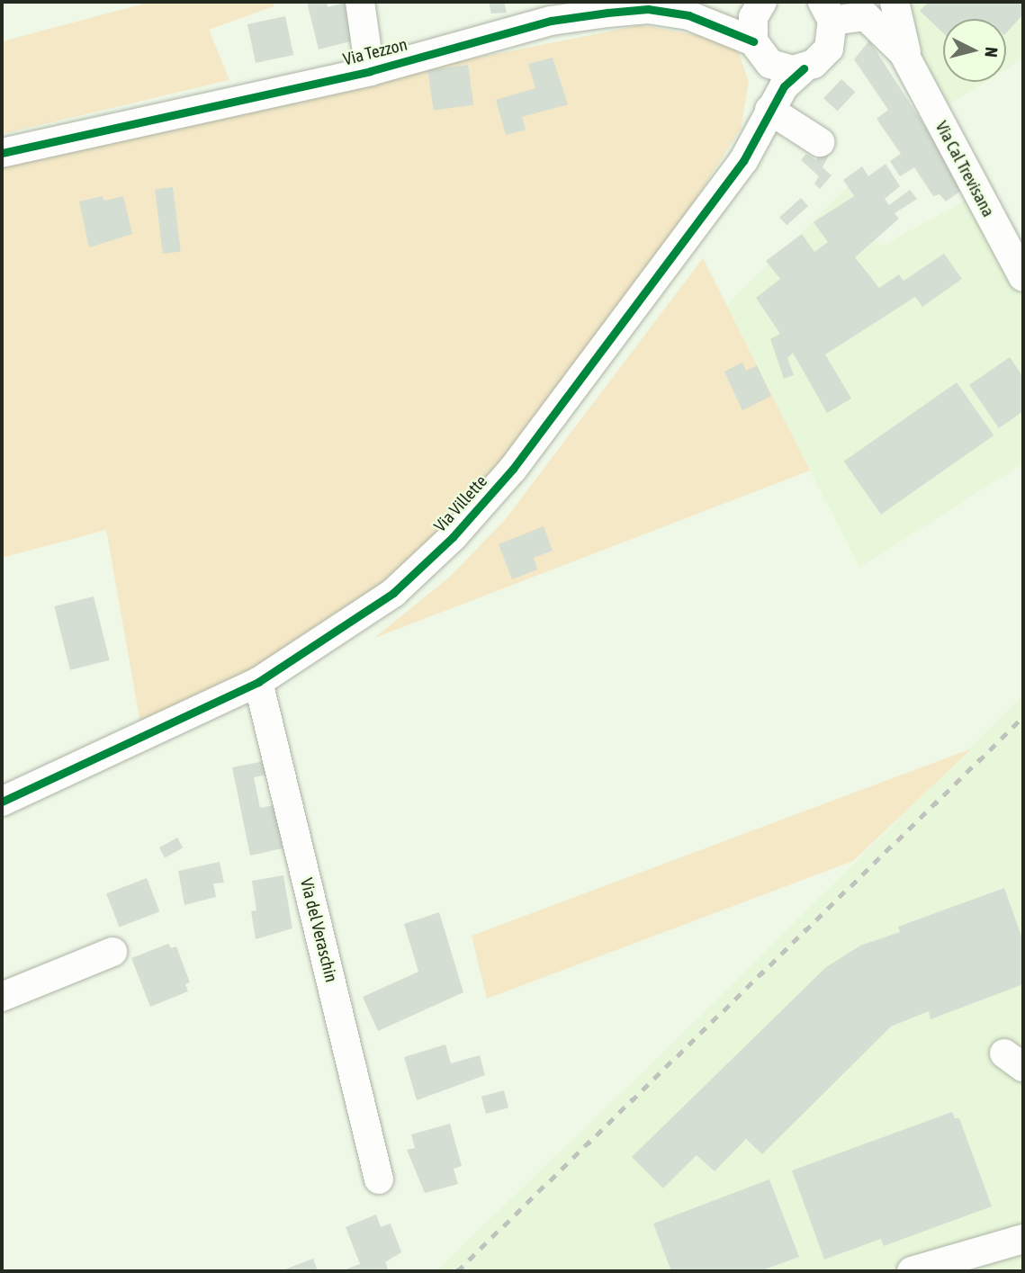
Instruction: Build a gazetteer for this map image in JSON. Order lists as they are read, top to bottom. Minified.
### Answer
{"streets":{"street":["Via Tezzon","Via Cal Trevisana","Via Villette","Via del Veraschin"]},"crossings":[["Via Tezzon","Via Villette"],["Via Cal Trevisana","Via Villette"],["Via Villette","Via del Veraschin"]],"north":"right"}
